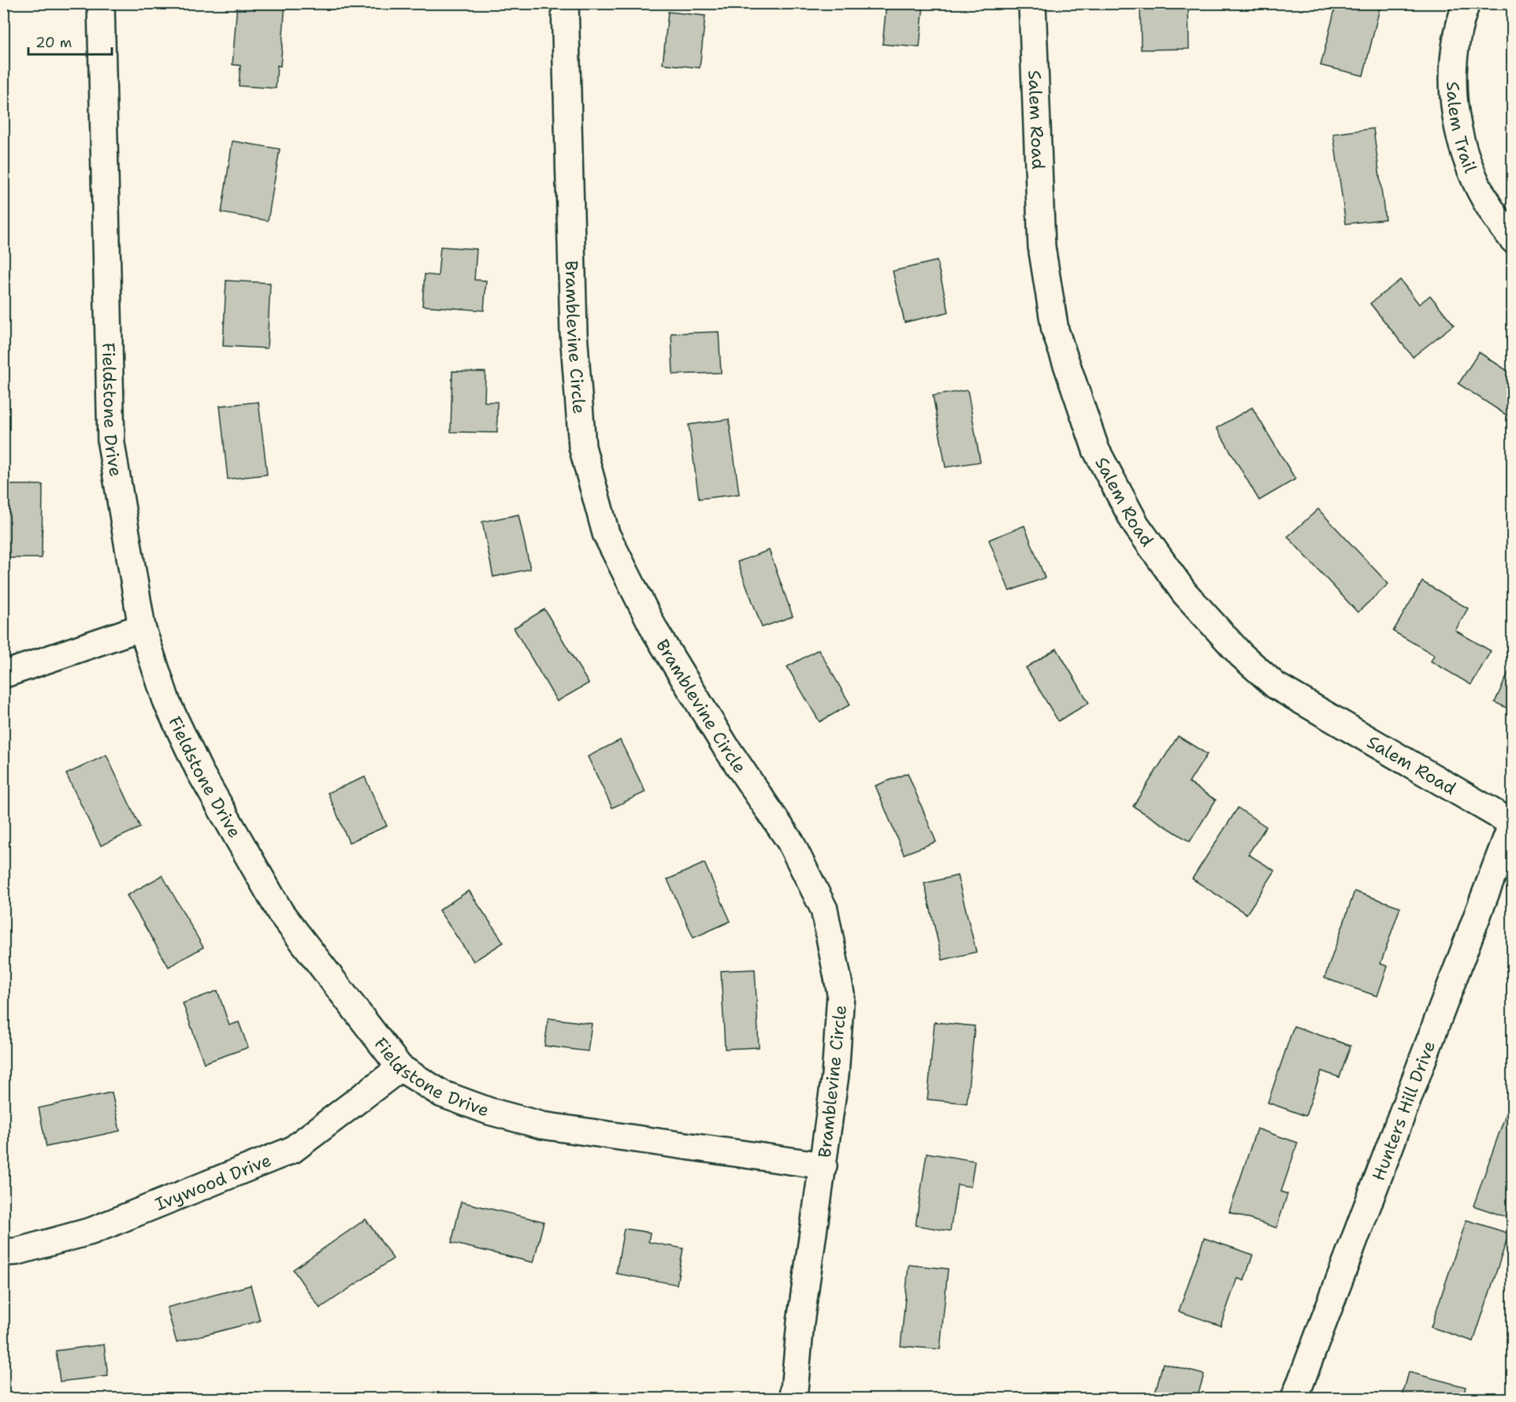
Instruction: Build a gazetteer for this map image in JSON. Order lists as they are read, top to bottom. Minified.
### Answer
{"streets":{"street":["Salem Road","Salem Trail","Bramblevine Circle","Fieldstone Drive","Hunters Hill Drive","Ivywood Drive"]},"crossings":[["Salem Road","Hunters Hill Drive"],["Bramblevine Circle","Fieldstone Drive"],["Fieldstone Drive","Ivywood Drive"]],"scale_bar":"20 m"}
